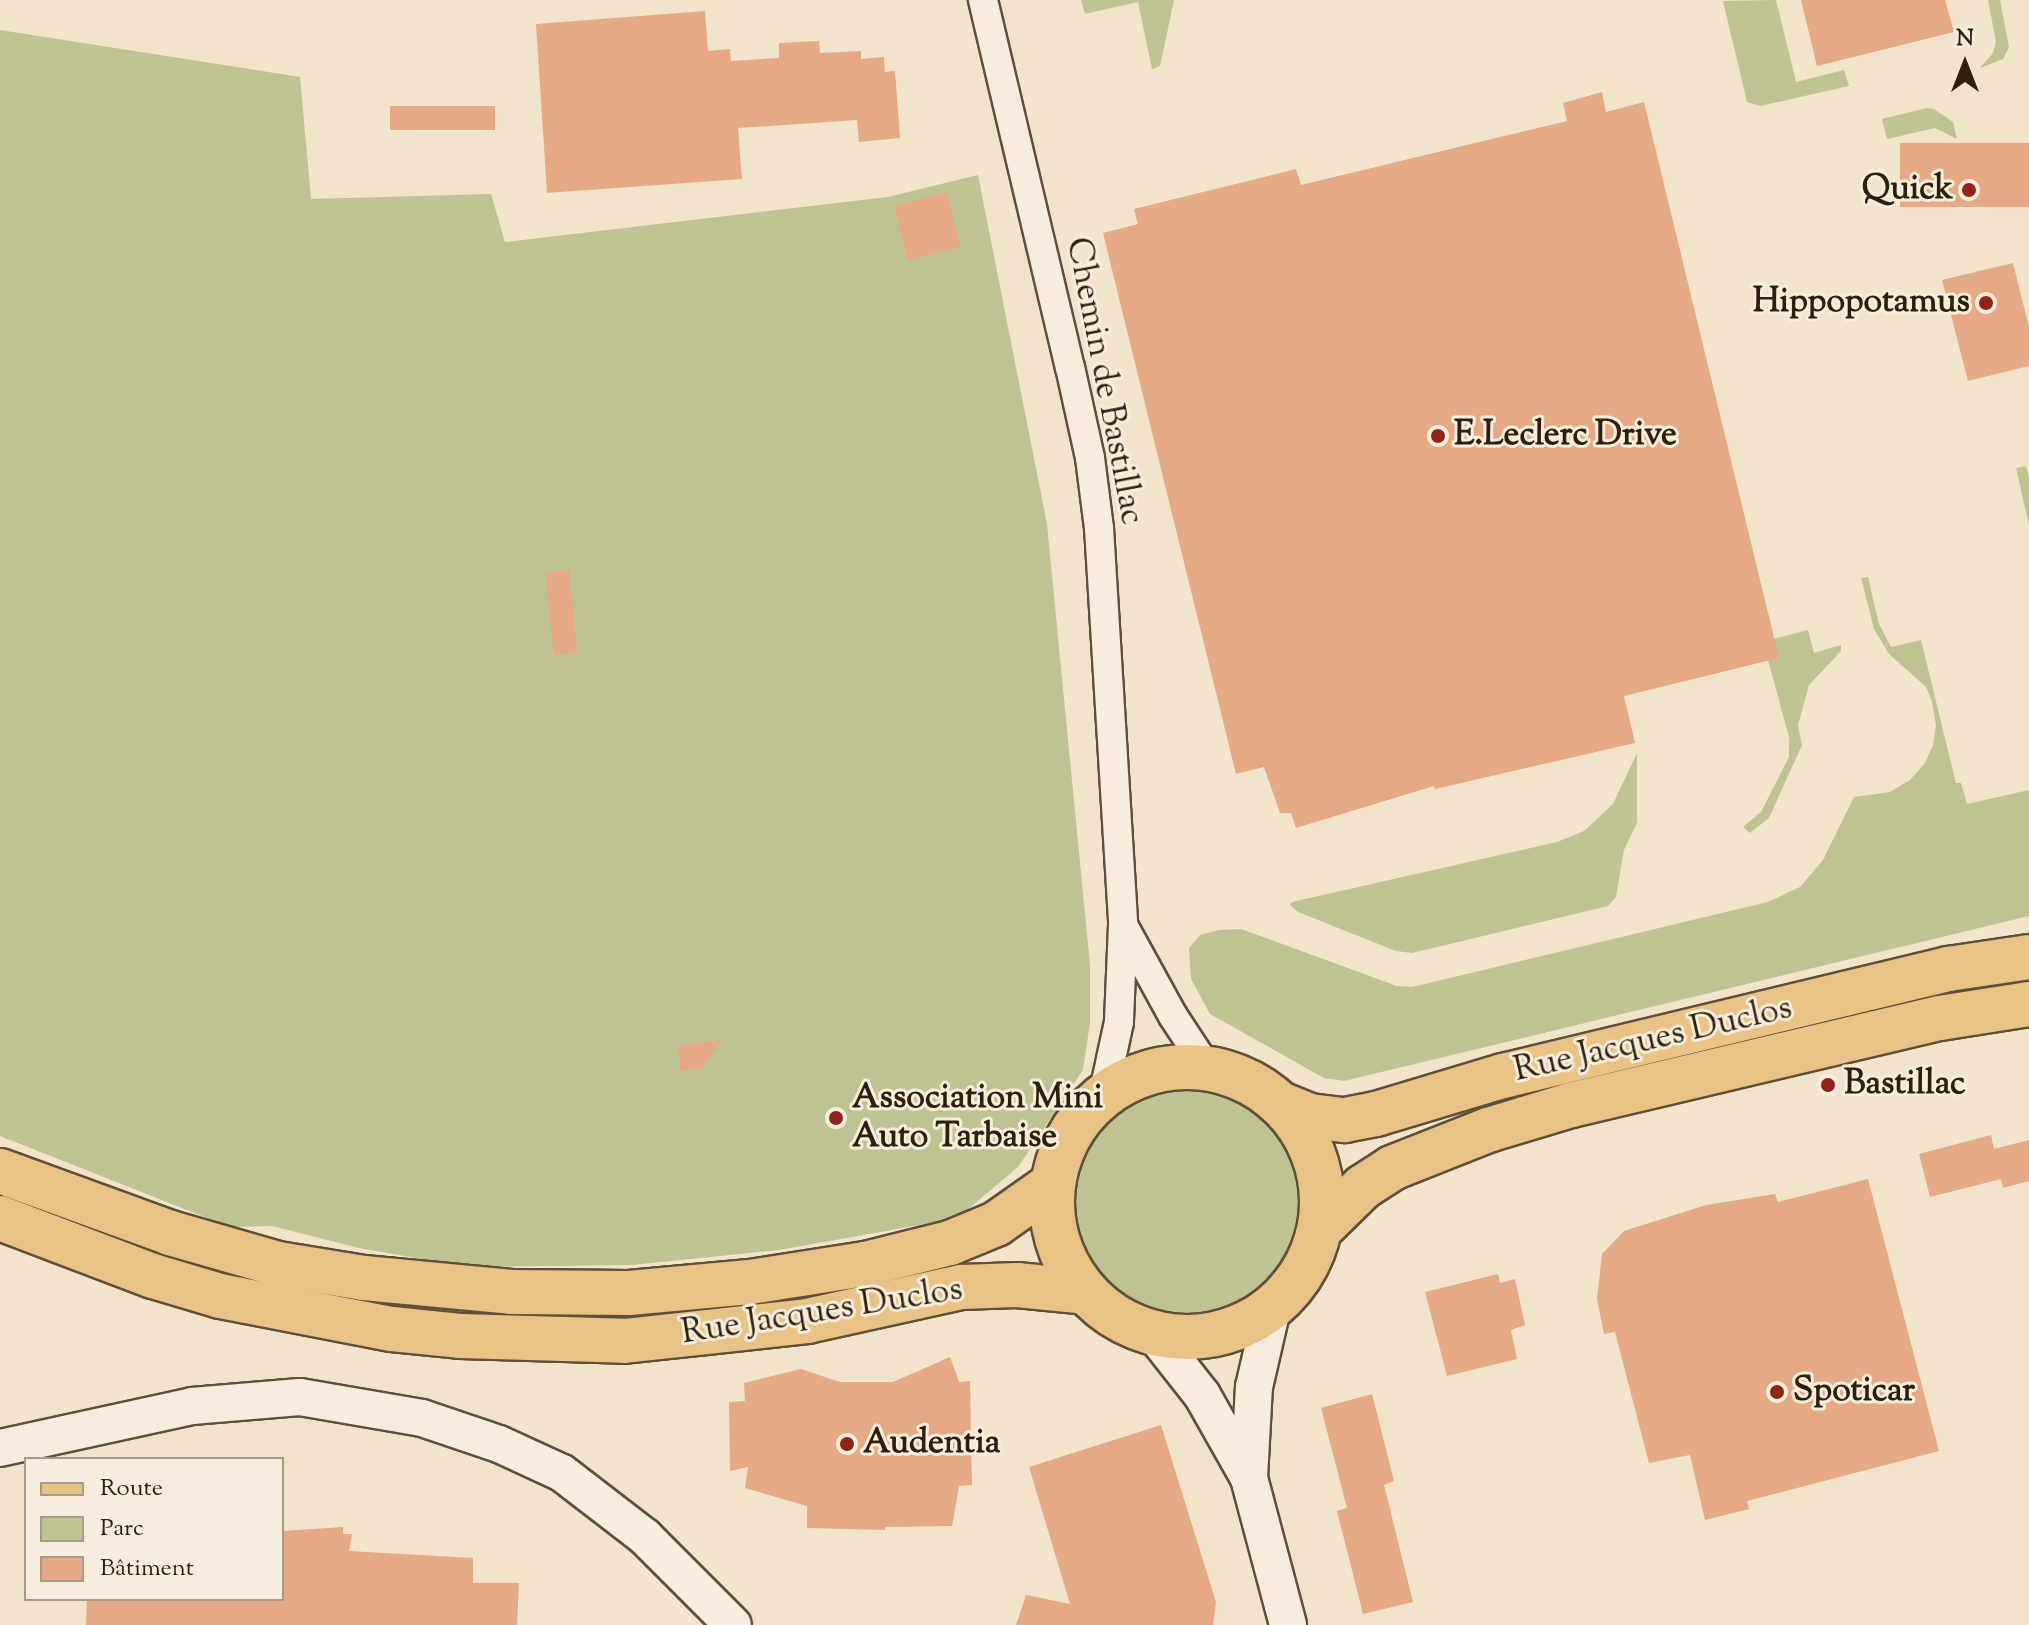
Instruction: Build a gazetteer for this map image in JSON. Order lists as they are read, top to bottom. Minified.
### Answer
{"streets":{"main road":["Rue Jacques Duclos"],"street":["Chemin de Bastillac"]},"crossings":[["Chemin de Bastillac","Rue Jacques Duclos"]],"places":["Quick","Hippopotamus","E.Leclerc Drive","Bastillac","Association Mini Auto Tarbaise","Spoticar","Audentia"],"legend":["Route","Parc","Bâtiment"],"north":"top"}
